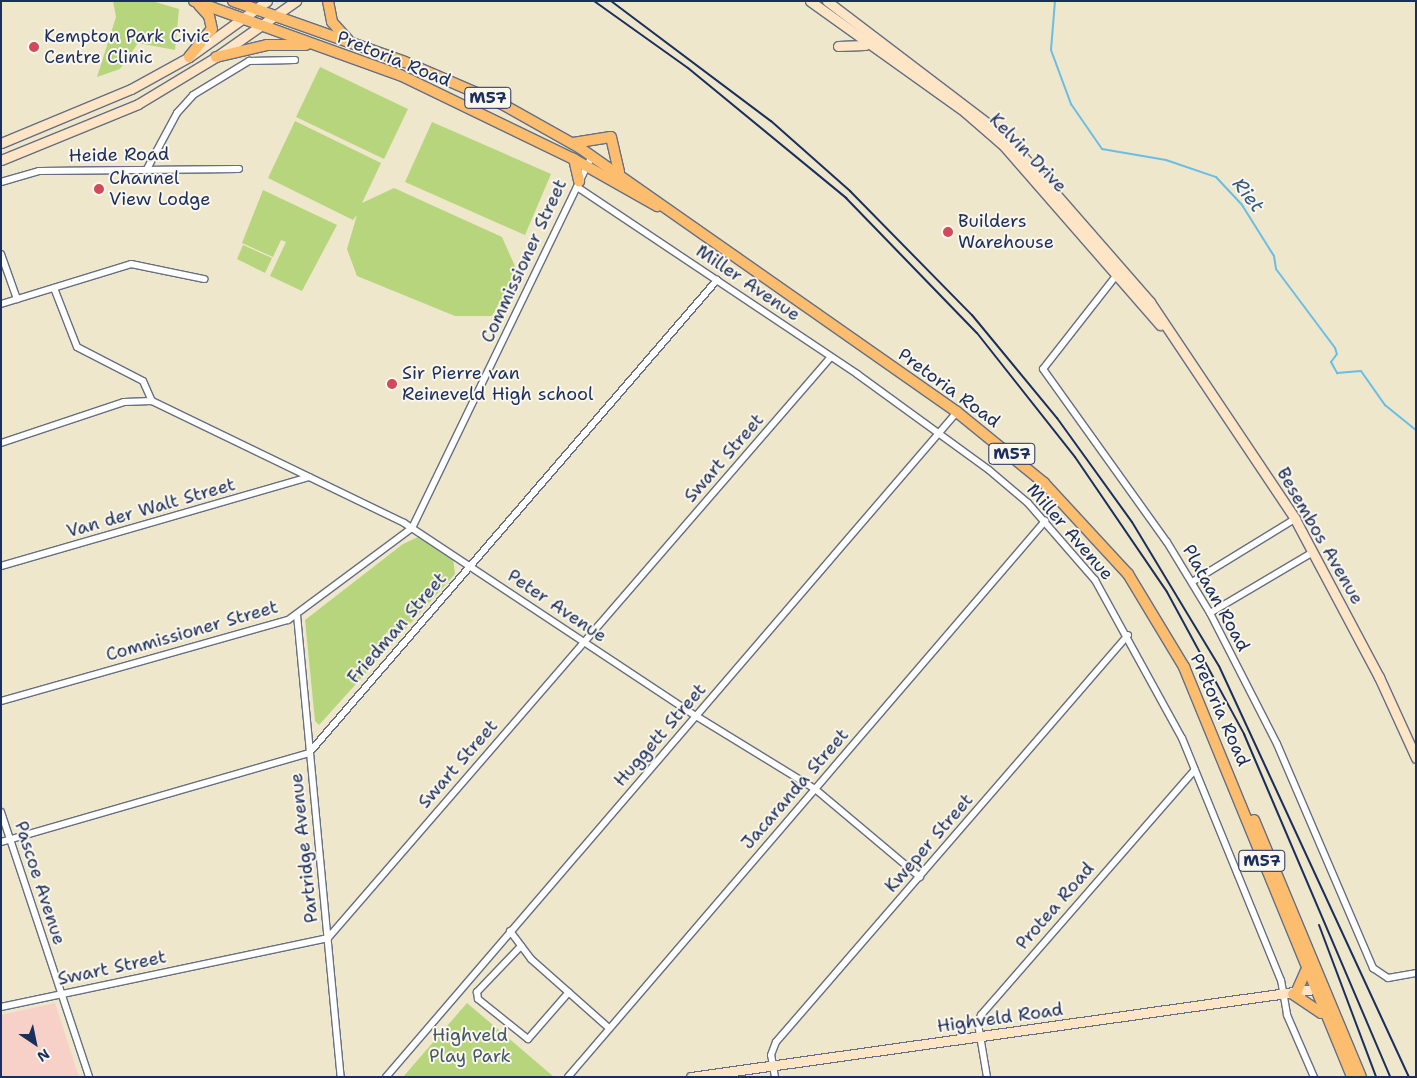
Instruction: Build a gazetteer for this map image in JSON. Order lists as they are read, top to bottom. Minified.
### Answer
{"streets":{"main road":["Pretoria Road","M57"],"street":["Kelvin Drive","Heide Road","Commissioner Street","Miller Avenue","Swart Street","Van der Walt Street","Besembos Avenue","Plataan Road","Peter Avenue","Friedman Street","Huggett Street","Jacaranda Street","Kweper Street","Partridge Avenue","Pascoe Avenue","Protea Road","Highveld Road"]},"crossings":[["Pretoria Road","Commissioner Street"],["Pretoria Road","Huggett Street"],["Pretoria Road","Highveld Road"],["M57","Miller Avenue"],["M57","Highveld Road"],["Kelvin Drive","Besembos Avenue"],["Kelvin Drive","Plataan Road"],["Commissioner Street","Miller Avenue"],["Commissioner Street","Peter Avenue"],["Commissioner Street","Partridge Avenue"],["Miller Avenue","Swart Street"],["Miller Avenue","Friedman Street"],["Miller Avenue","Huggett Street"],["Miller Avenue","Jacaranda Street"],["Miller Avenue","Kweper Street"],["Miller Avenue","Protea Road"],["Miller Avenue","Highveld Road"],["Swart Street","Peter Avenue"],["Swart Street","Partridge Avenue"],["Swart Street","Pascoe Avenue"],["Van der Walt Street","Peter Avenue"],["Peter Avenue","Friedman Street"],["Peter Avenue","Huggett Street"],["Peter Avenue","Jacaranda Street"],["Peter Avenue","Kweper Street"],["Friedman Street","Partridge Avenue"],["Kweper Street","Highveld Road"],["Protea Road","Highveld Road"]],"water":["Riet"],"parks":["Highveld Play Park"],"places":["Kempton Park Civic Centre Clinic","Channel View Lodge","Builders Warehouse","Sir Pierre van Reineveld High school"],"north":"bottom right"}
